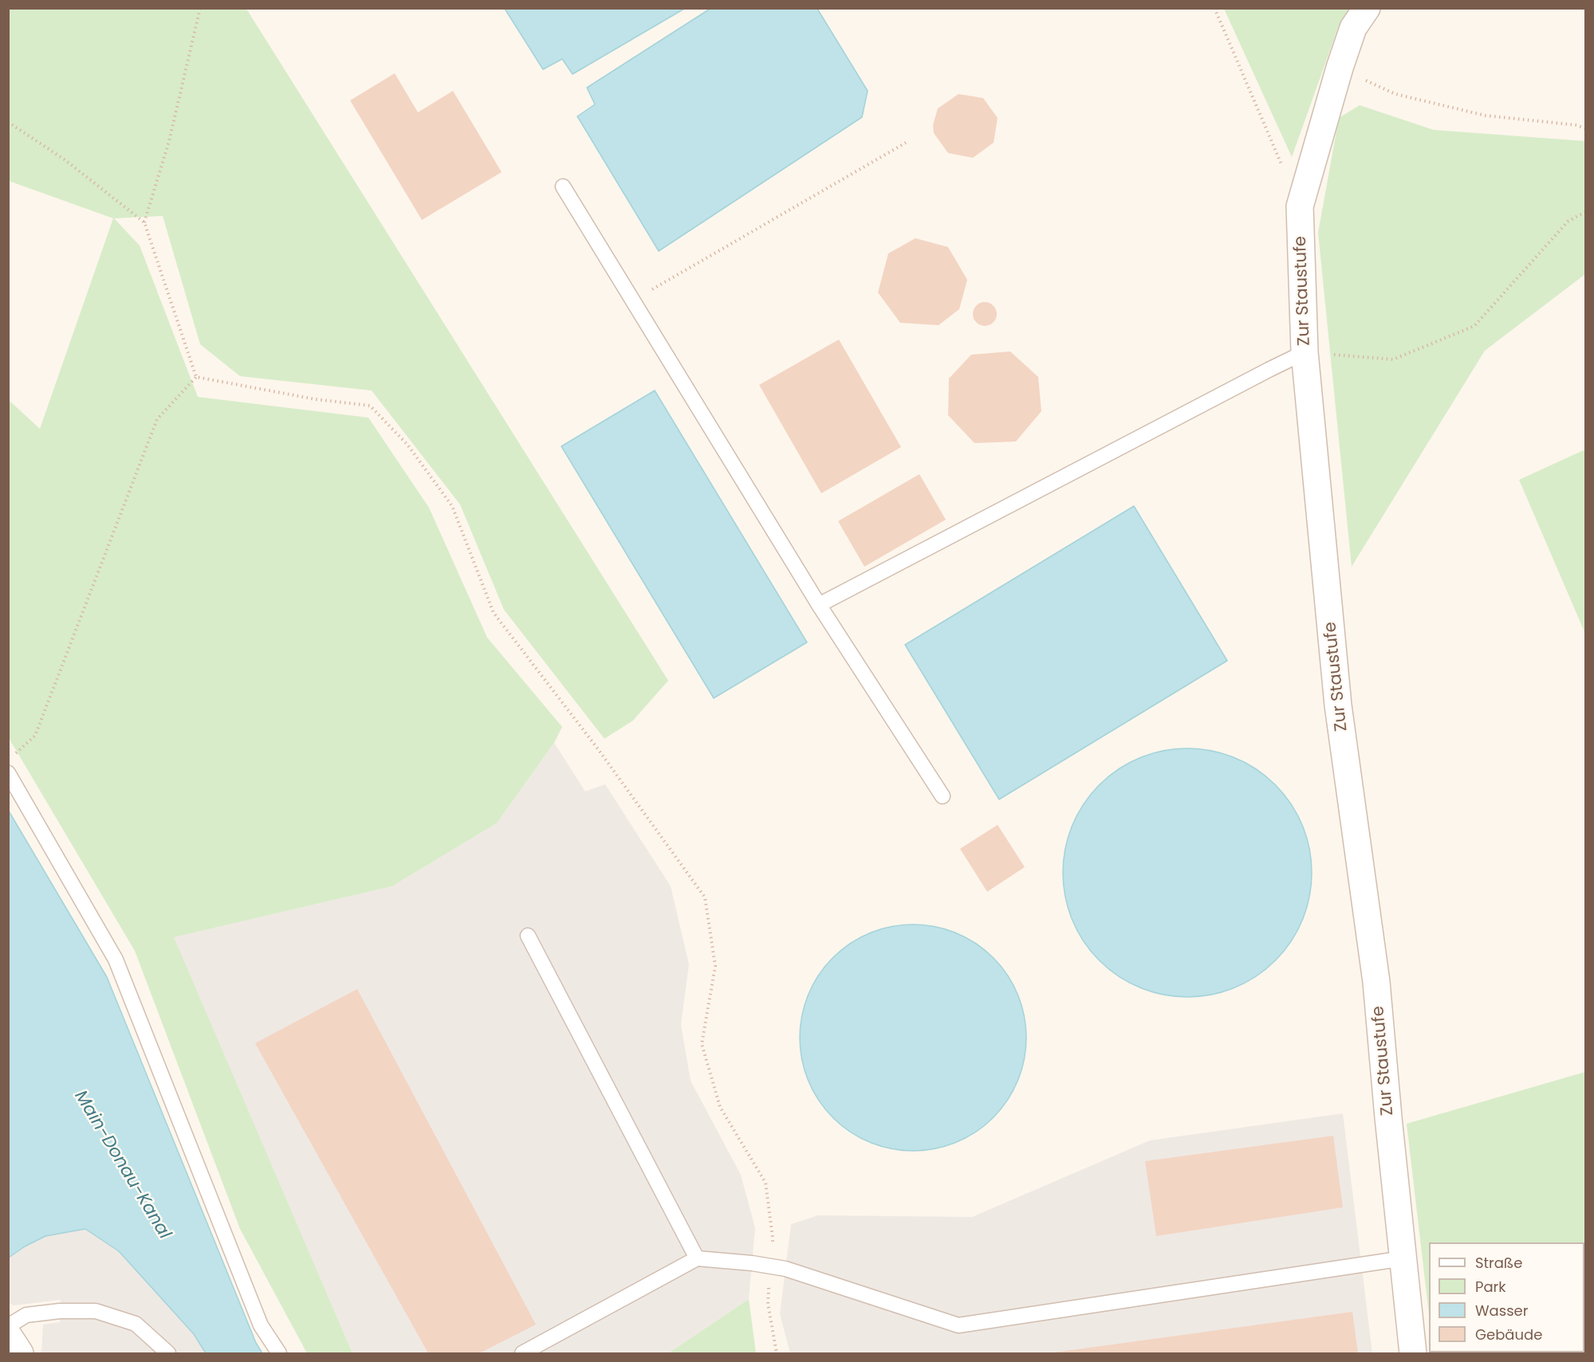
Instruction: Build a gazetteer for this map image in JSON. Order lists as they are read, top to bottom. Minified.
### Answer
{"streets":{"street":["Zur Staustufe"]},"water":["Main-Donau-Kanal"],"legend":["Straße","Park","Wasser","Gebäude"]}
